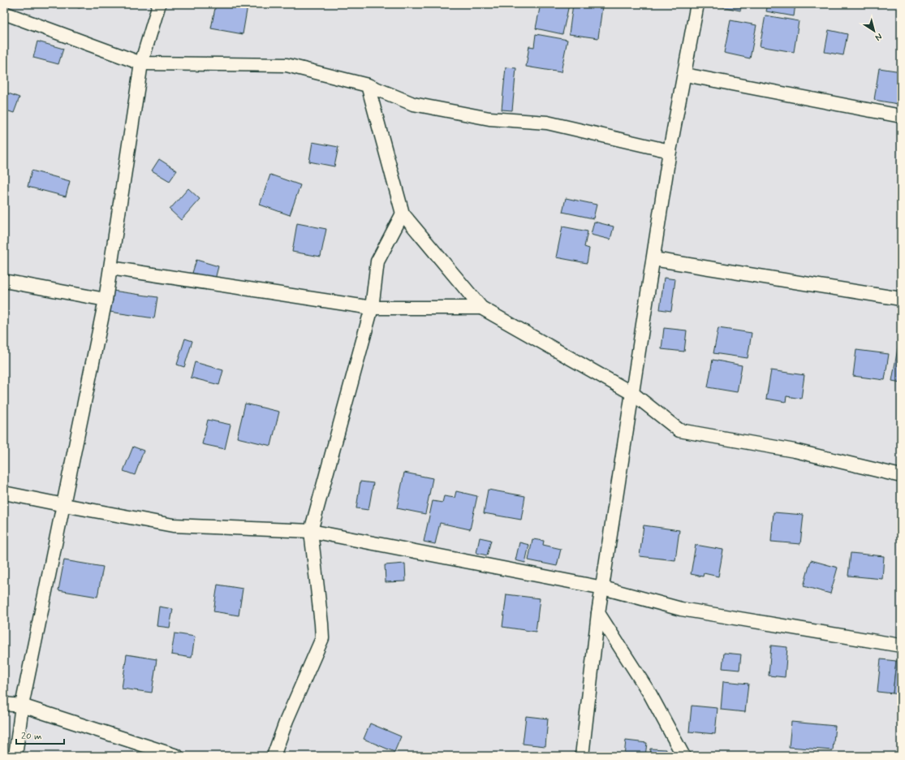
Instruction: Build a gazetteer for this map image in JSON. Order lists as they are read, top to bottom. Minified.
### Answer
{"scale_bar":"20 m","north":"bottom right"}
